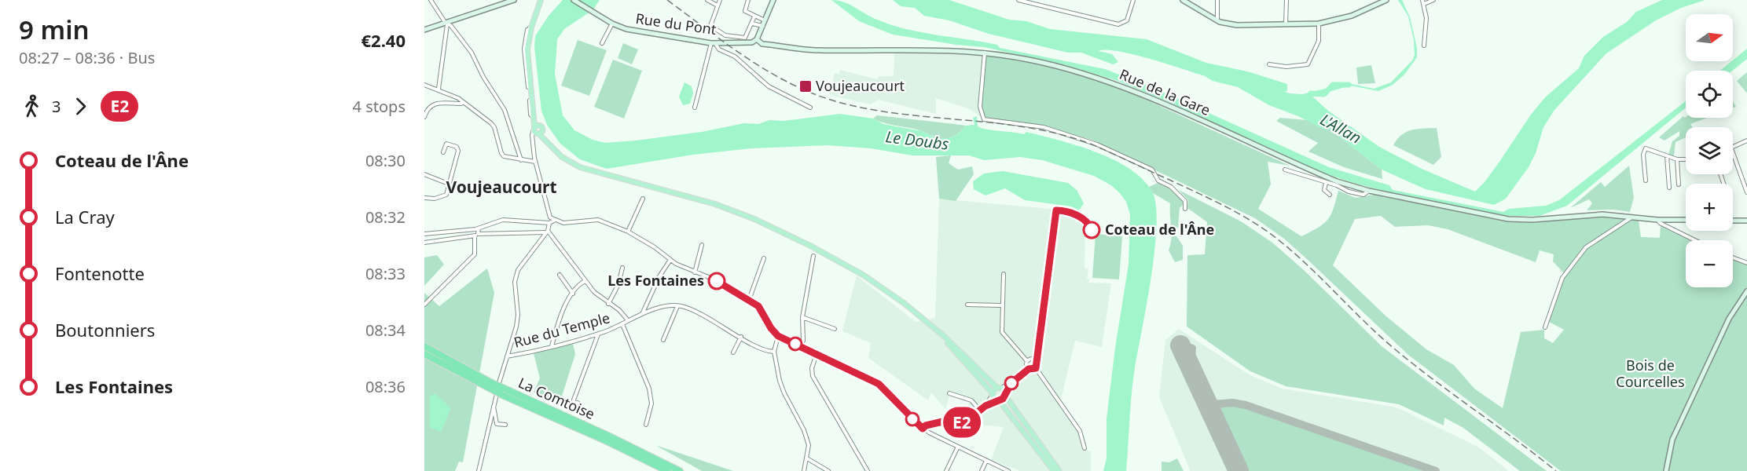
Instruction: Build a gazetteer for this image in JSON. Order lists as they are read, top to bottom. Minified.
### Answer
{"streets":{"highway":["La Comtoise"],"main road":["Rue du Pont","Rue de la Gare"],"street":["Rue du Temple"]},"crossings":[["Rue du Pont","Rue de la Gare"]],"districts":["Voujeaucourt"],"water":["L'Allan","Le Doubs"],"parks":["Bois de Courcelles"],"places":{"transit":["Voujeaucourt"],"other":["Coteau de l'Âne","Les Fontaines"]},"lines":["bus line E2"],"north":"right","page":{"heading":["9 min","08:27 – 08:36 · Bus","€2.40"],"on_map":"E2","map_buttons":["+","−"],"legs":["3","E2","4 stops"],"list":[{"name":"Coteau de l'Âne","value":"08:30"},{"name":"La Cray","value":"08:32"},{"name":"Fontenotte","value":"08:33"},{"name":"Boutonniers","value":"08:34"},{"name":"Les Fontaines","value":"08:36"}]}}
